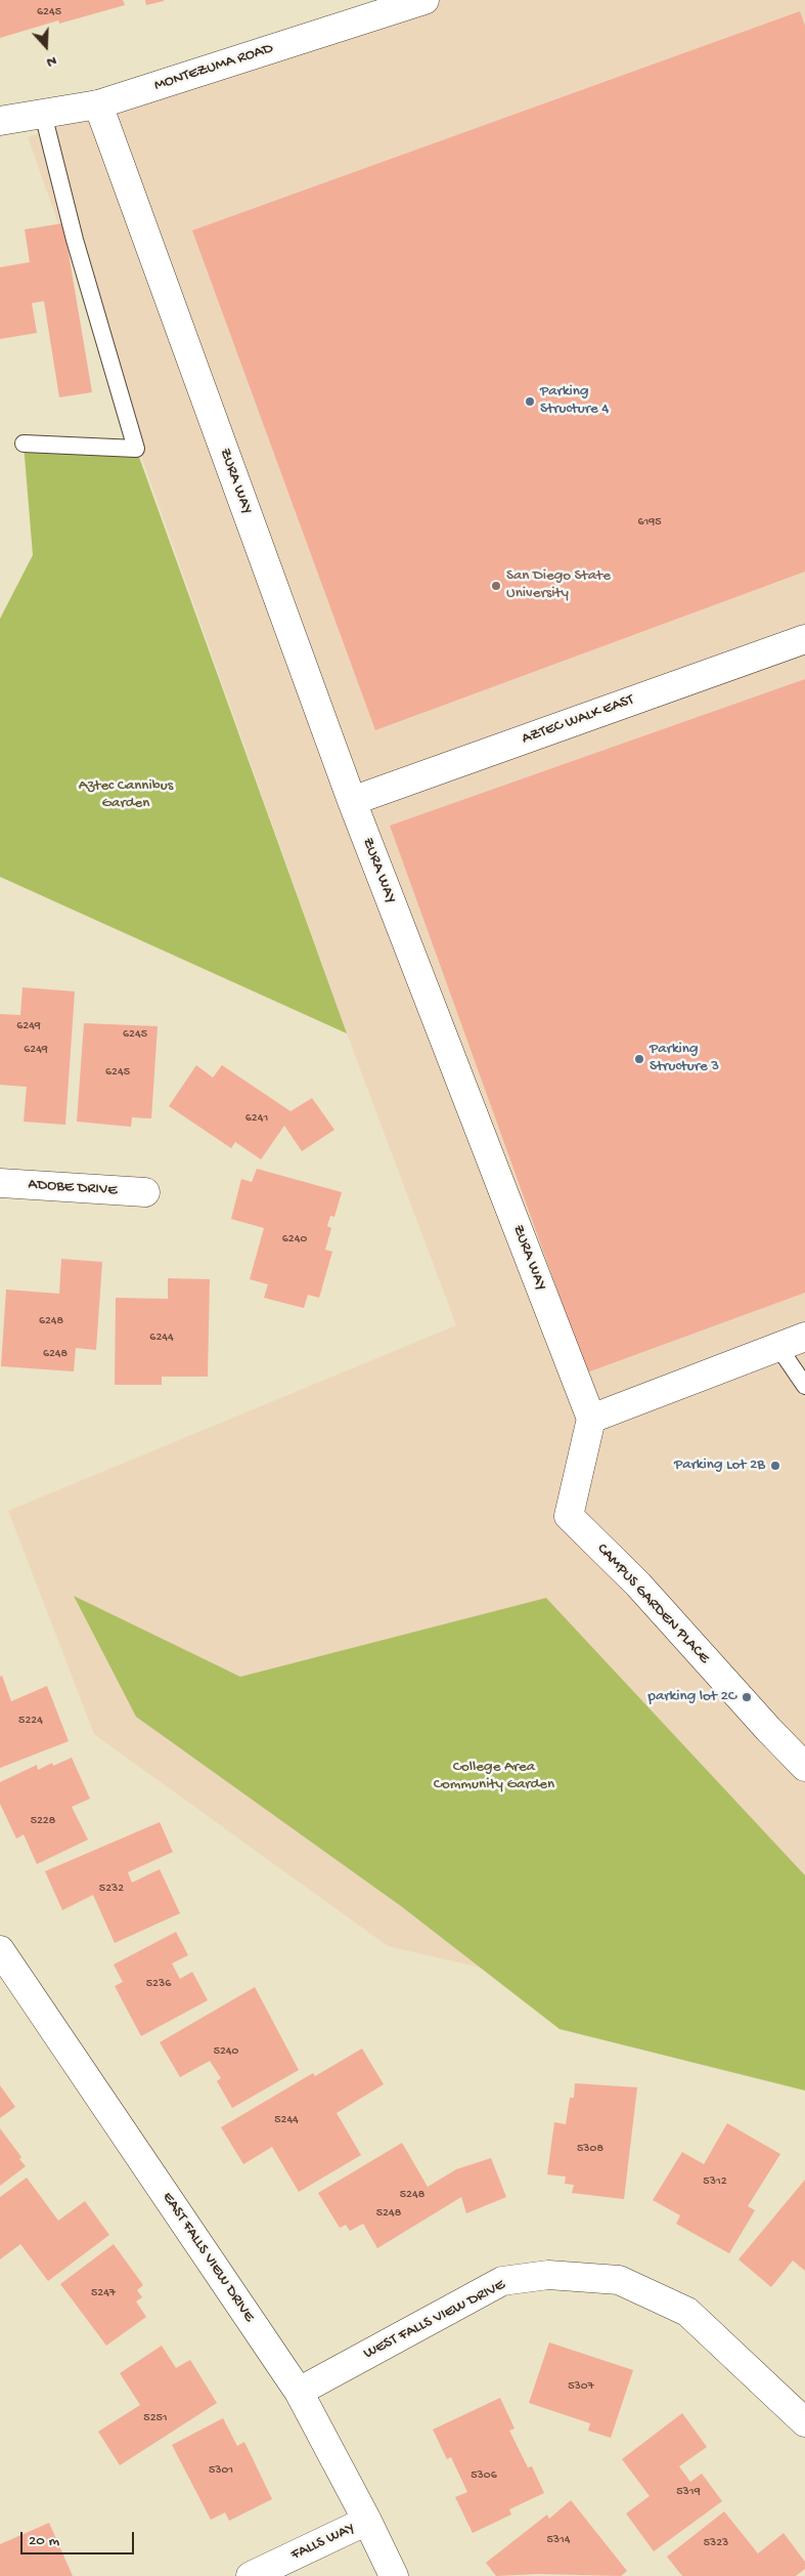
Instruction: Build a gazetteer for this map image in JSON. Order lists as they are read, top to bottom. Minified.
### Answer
{"streets":{"street":["MONTEZUMA ROAD","ZURA WAY","AZTEC WALK EAST","ADOBE DRIVE","CAMPUS GARDEN PLACE","EAST FALLS VIEW DRIVE","WEST FALLS VIEW DRIVE","FALLS WAY"]},"crossings":[["MONTEZUMA ROAD","ZURA WAY"],["ZURA WAY","AZTEC WALK EAST"],["ZURA WAY","CAMPUS GARDEN PLACE"],["EAST FALLS VIEW DRIVE","WEST FALLS VIEW DRIVE"],["EAST FALLS VIEW DRIVE","FALLS WAY"]],"parks":["Aztec Cannibus Garden","College Area Community Garden"],"places":["Parking Structure 4","San Diego State University","Parking Structure 3","Parking Lot 2B","parking lot 2C"],"house_numbers":["6245","6195","6249","6245","6249","6245","6241","6240","6248","6244","6248","5224","5228","5232","5236","5240","5244","5308","5312","5248","5248","5247","5307","5251","5301","5306","5319","5314","5323"],"scale_bar":"20 m","north":"bottom"}
